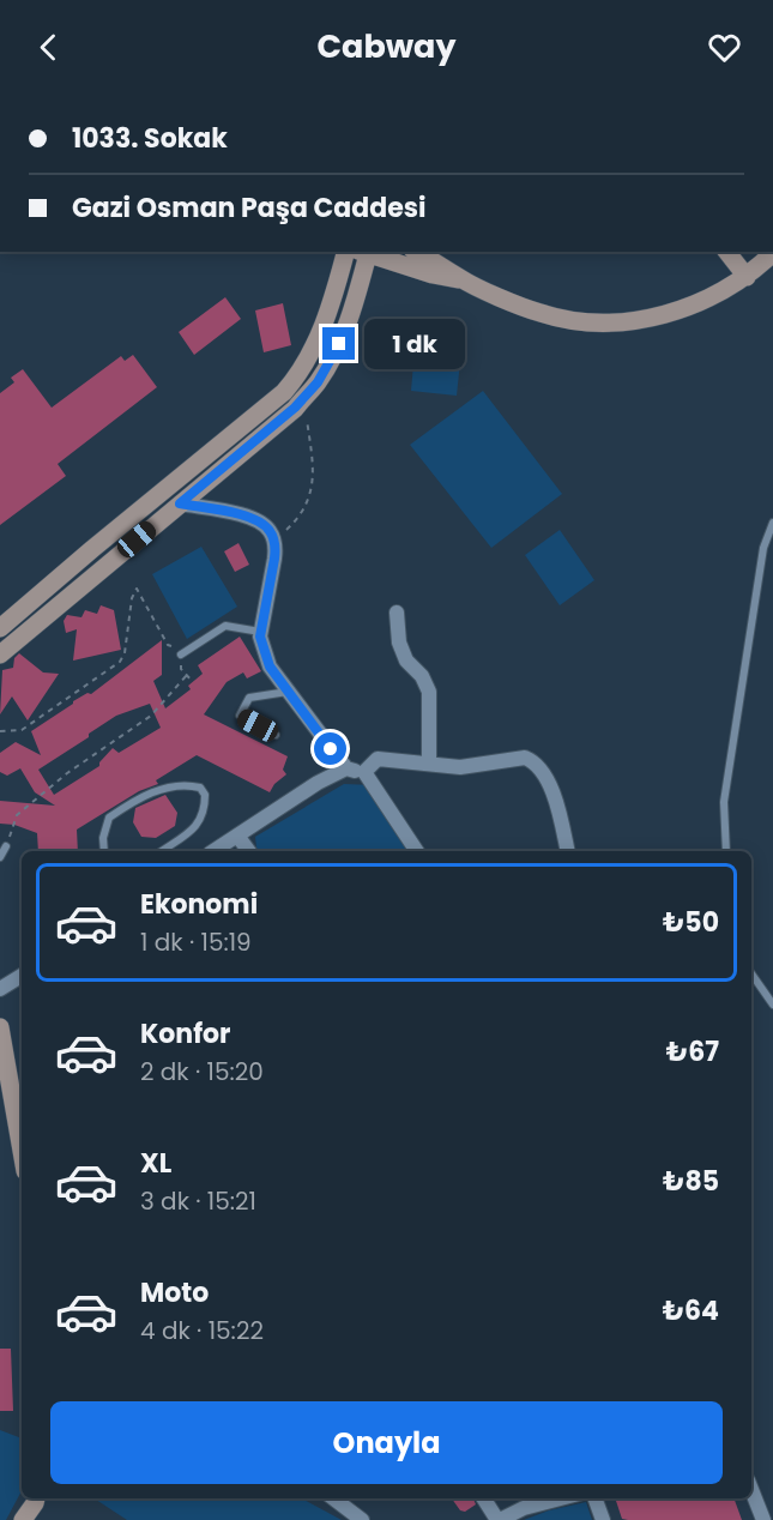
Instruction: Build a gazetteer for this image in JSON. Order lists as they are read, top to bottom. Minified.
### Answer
{"page":{"header":"Cabway","banner":["1033. Sokak","Gazi Osman Paşa Caddesi"],"bubble":"1 dk","list":[{"name":"Ekonomi","note":"1 dk · 15:19","value":"₺50"},{"name":"Konfor","note":"2 dk · 15:20","value":"₺67"},{"name":"XL","note":"3 dk · 15:21","value":"₺85"},{"name":"Moto","note":"4 dk · 15:22","value":"₺64"}],"buttons":"Onayla"}}
